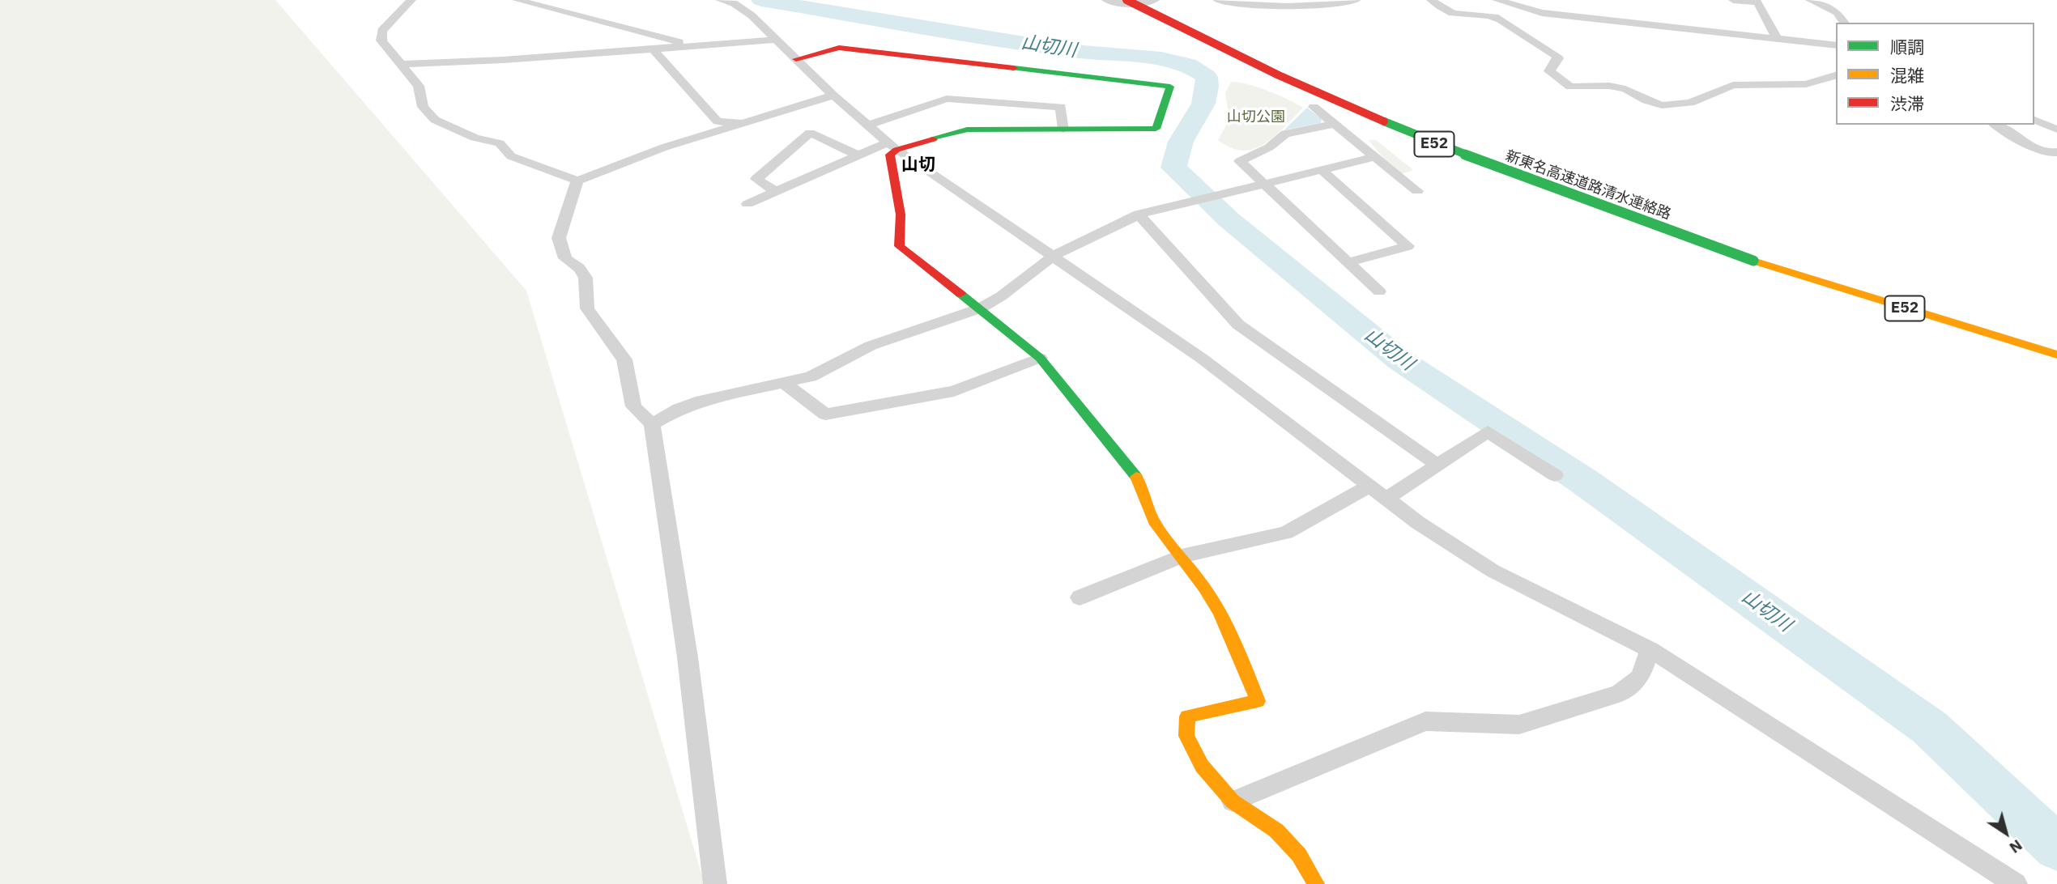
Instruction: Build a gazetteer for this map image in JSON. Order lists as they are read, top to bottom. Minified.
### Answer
{"streets":{"main road":["E52","新東名高速道路清水連絡路"]},"districts":["山切"],"water":["山切川"],"parks":["山切公園"],"legend":["順調","混雑","渋滞"],"north":"bottom right"}
